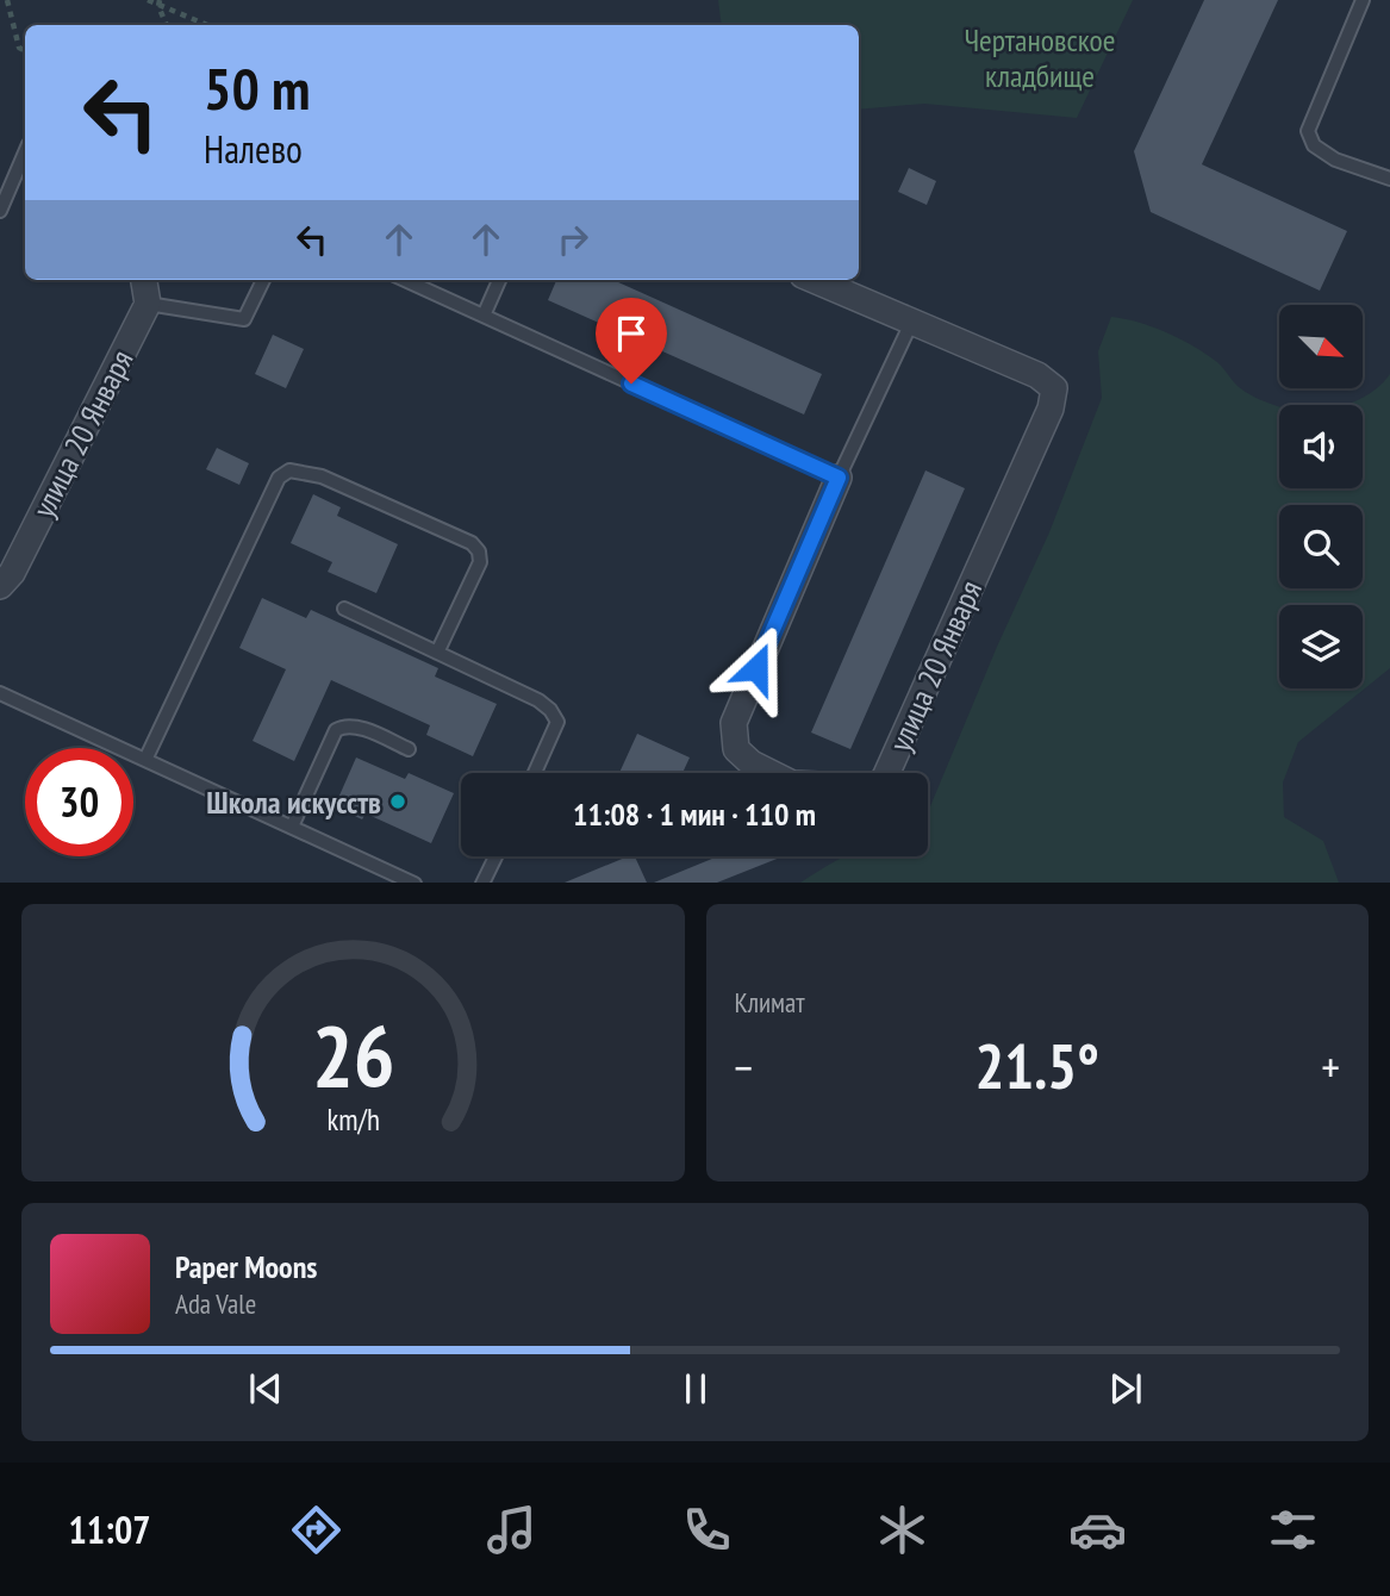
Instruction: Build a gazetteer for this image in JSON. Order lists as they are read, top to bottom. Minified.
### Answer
{"streets":{"street":["улица 20 Января"]},"parks":["Чертановское кладбище"],"places":["Школа искусств"],"north":"bottom right","page":{"turn":["50 m","Налево"],"limit":"30","trip":"11:08 · 1 мин · 110 m","tile":"Климат","heat":["−","21.5°","+"],"song":["Paper Moons","Ada Vale"],"tabs":"11:07","gauge":["26","km/h"]}}
